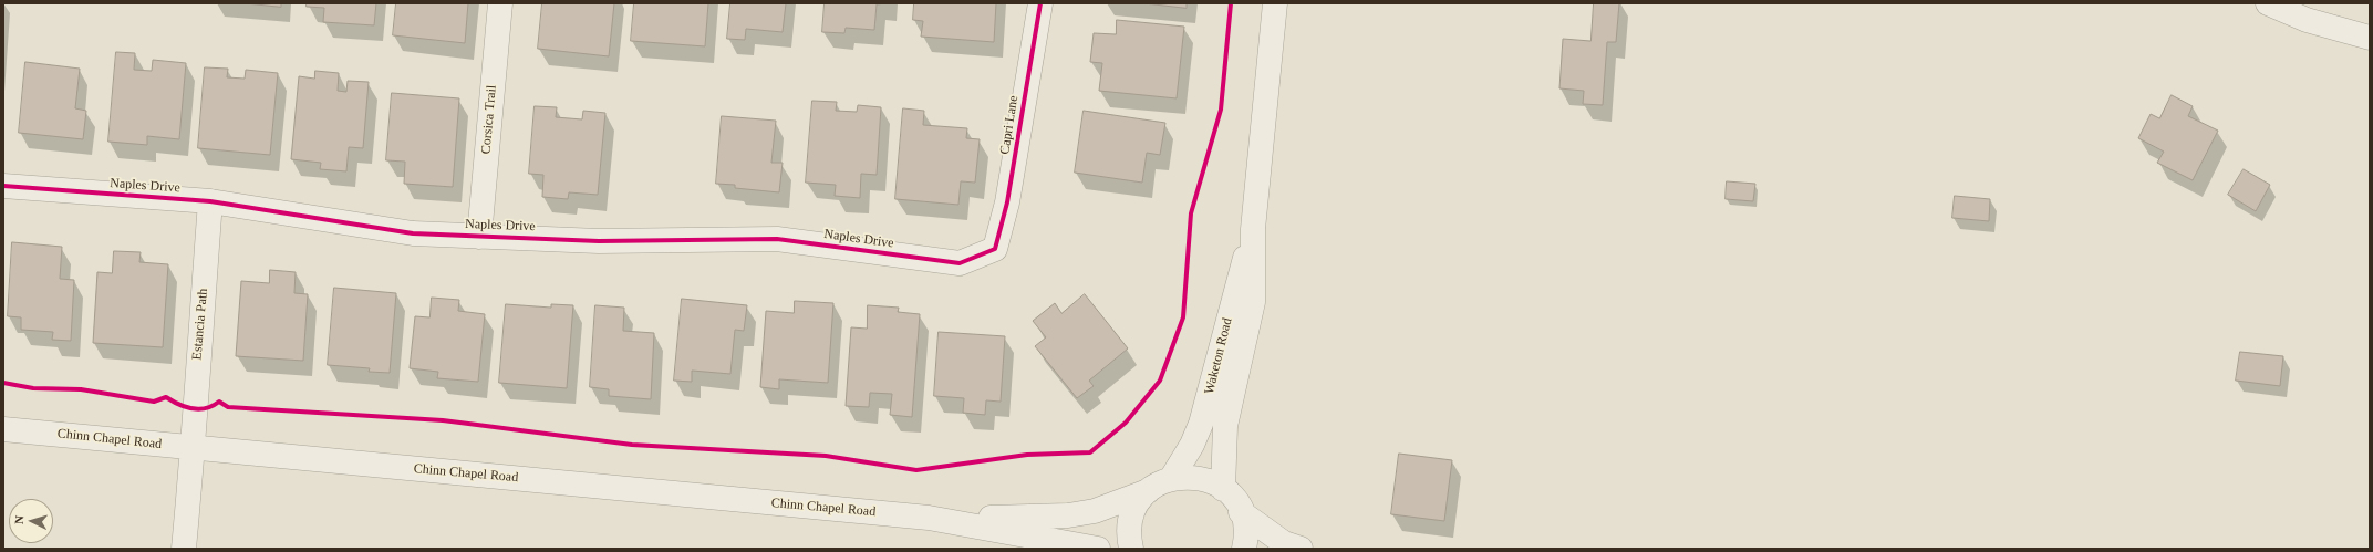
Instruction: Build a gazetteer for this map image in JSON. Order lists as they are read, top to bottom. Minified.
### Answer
{"streets":{"street":["Corsica Trail","Capri Lane","Naples Drive","Estancia Path","Waketon Road","Chinn Chapel Road"]},"crossings":[["Corsica Trail","Naples Drive"],["Capri Lane","Naples Drive"],["Naples Drive","Estancia Path"],["Estancia Path","Chinn Chapel Road"],["Waketon Road","Chinn Chapel Road"]],"north":"left"}
